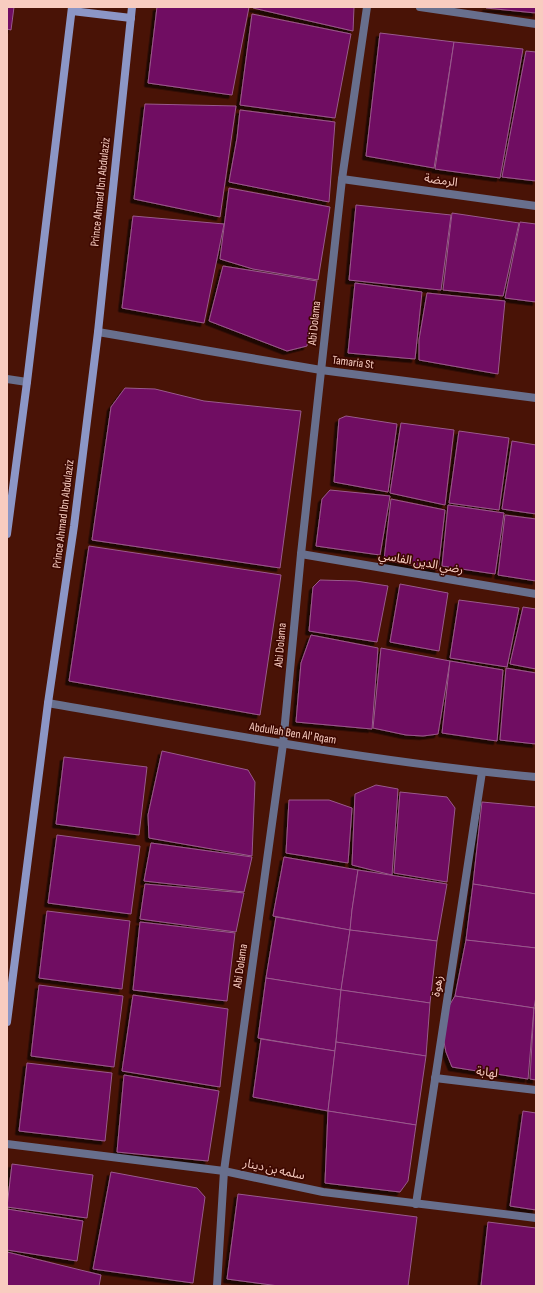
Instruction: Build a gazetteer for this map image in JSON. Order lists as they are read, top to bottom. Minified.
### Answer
{"streets":{"street":["الرمضة","Prince Ahmad Ibn Abdulaziz","Abi Dolama","Tamaria St","رضي الدين الفاسي","Abdullah Ben Al' Rqam","زهوة","لهابة","سلمه بن دينار"]},"crossings":[["الرمضة","Abi Dolama"],["Prince Ahmad Ibn Abdulaziz","Tamaria St"],["Prince Ahmad Ibn Abdulaziz","Abdullah Ben Al' Rqam"],["Abi Dolama","Tamaria St"],["Abi Dolama","رضي الدين الفاسي"],["Abi Dolama","Abdullah Ben Al' Rqam"],["Abi Dolama","سلمه بن دينار"],["Abdullah Ben Al' Rqam","زهوة"],["زهوة","لهابة"],["زهوة","سلمه بن دينار"]]}
